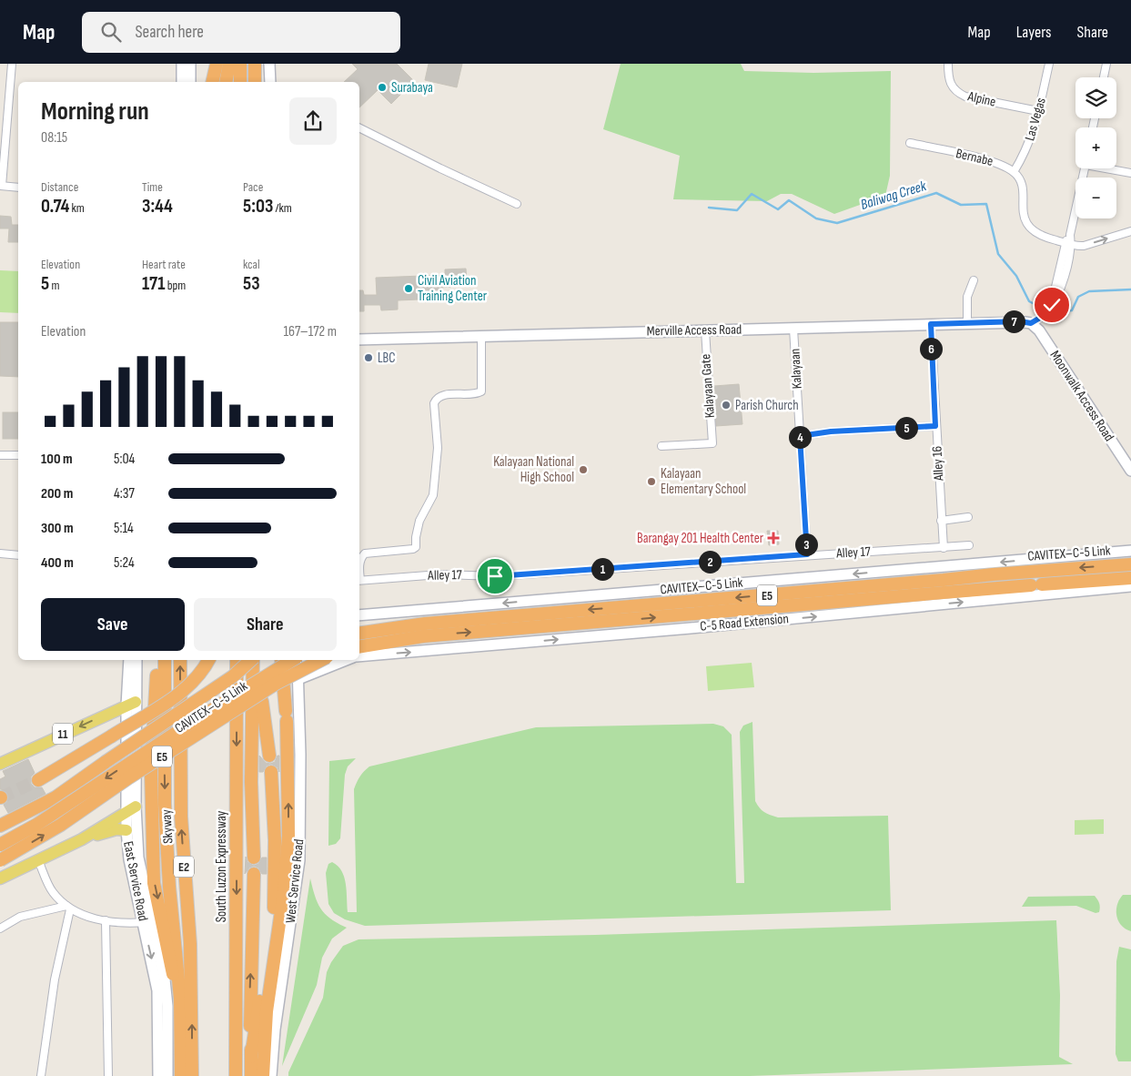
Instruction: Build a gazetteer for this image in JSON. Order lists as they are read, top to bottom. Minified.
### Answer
{"streets":{"highway":["CAVITEX–C-5 Link","E5","Skyway","E2","South Luzon Expressway"],"main road":["Merville Access Road","Moonwalk Access Road","C-5 Road Extension","11","East Service Road","West Service Road"],"street":["Alpine","Las Vegas","Bernabe","Kalayaan","Kalayaan Gate","Alley 16","Alley 17"]},"crossings":[["Alpine","Las Vegas"],["Las Vegas","Bernabe"],["Merville Access Road","Kalayaan"],["Merville Access Road","Kalayaan Gate"],["Merville Access Road","Moonwalk Access Road"],["Merville Access Road","Alley 16"],["Kalayaan","Alley 17"],["Alley 16","Alley 17"],["C-5 Road Extension","West Service Road"],["11","East Service Road"]],"water":["Baliwag Creek"],"places":{"other":["Surabaya","Civil Aviation Training Center","LBC","Parish Church","Kalayaan National High School","Kalayaan Elementary School"],"health":["Barangay 201 Health Center"]},"page":{"header":"Map","search":"Search here","nav":["Map","Layers","Share"],"map_buttons":["+","−"],"heading":["Morning run","08:15"],"stats":[["Distance","0.74 km"],["Time","3:44"],["Pace","5:03 /km"],["Elevation","5 m"],["Heart rate","171 bpm"],["kcal","53"]],"pins":["7","6","5","4","3","2","1"],"chart":["Elevation","167–172 m"],"list":[{"name":"100 m","note":"5:04"},{"name":"200 m","note":"4:37"},{"name":"300 m","note":"5:14"},{"name":"400 m","note":"5:24"}],"buttons":["Save","Share"]}}
